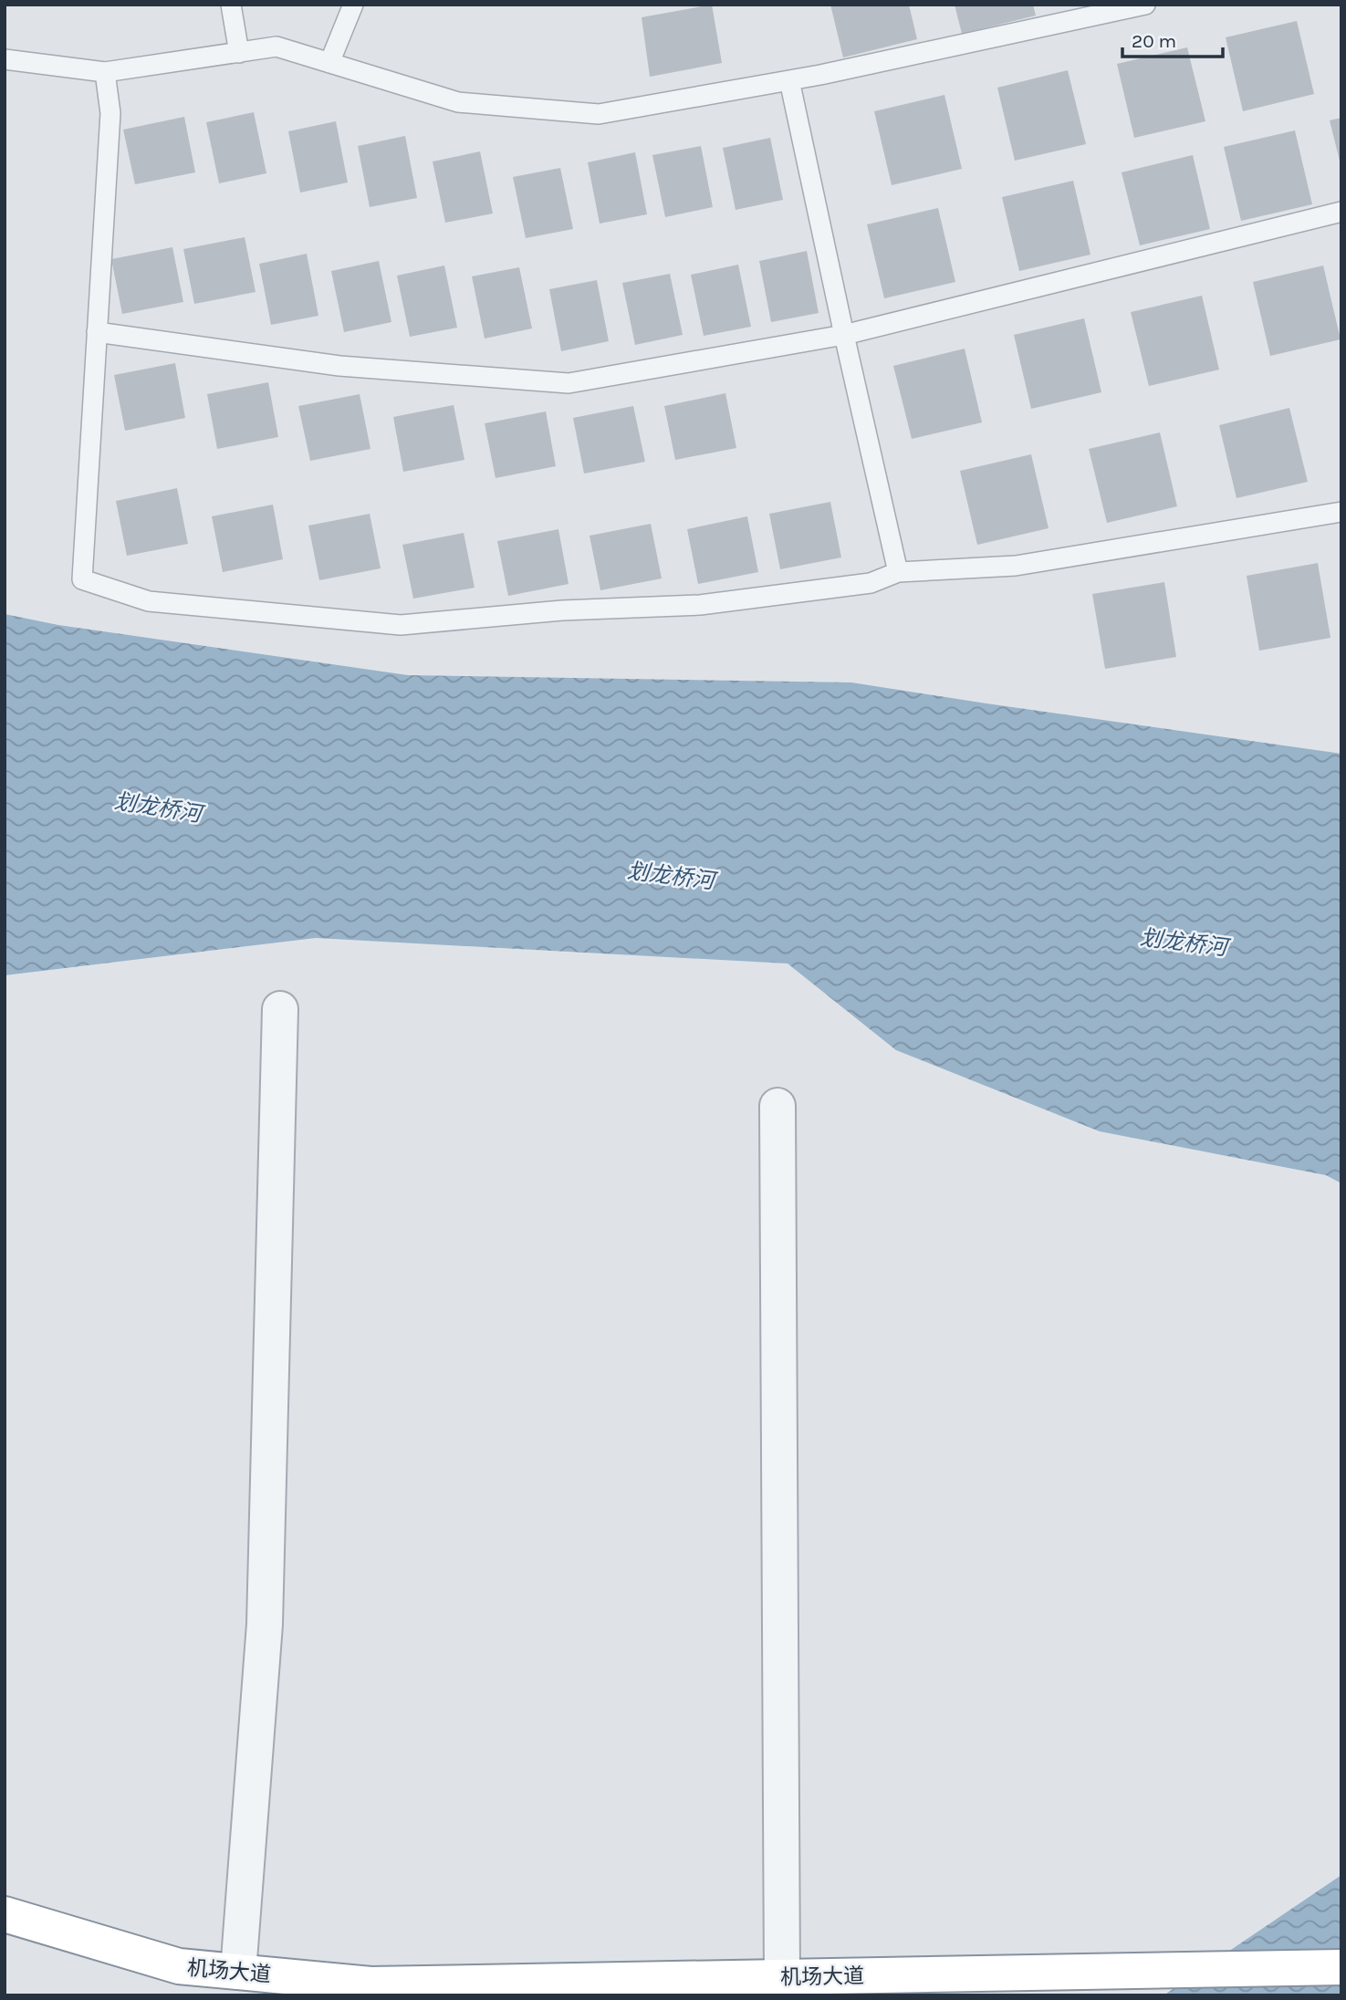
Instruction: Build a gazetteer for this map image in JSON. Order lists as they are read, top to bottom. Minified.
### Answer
{"streets":{"highway":["机场大道"]},"water":["划龙桥河"],"scale_bar":"20 m"}
